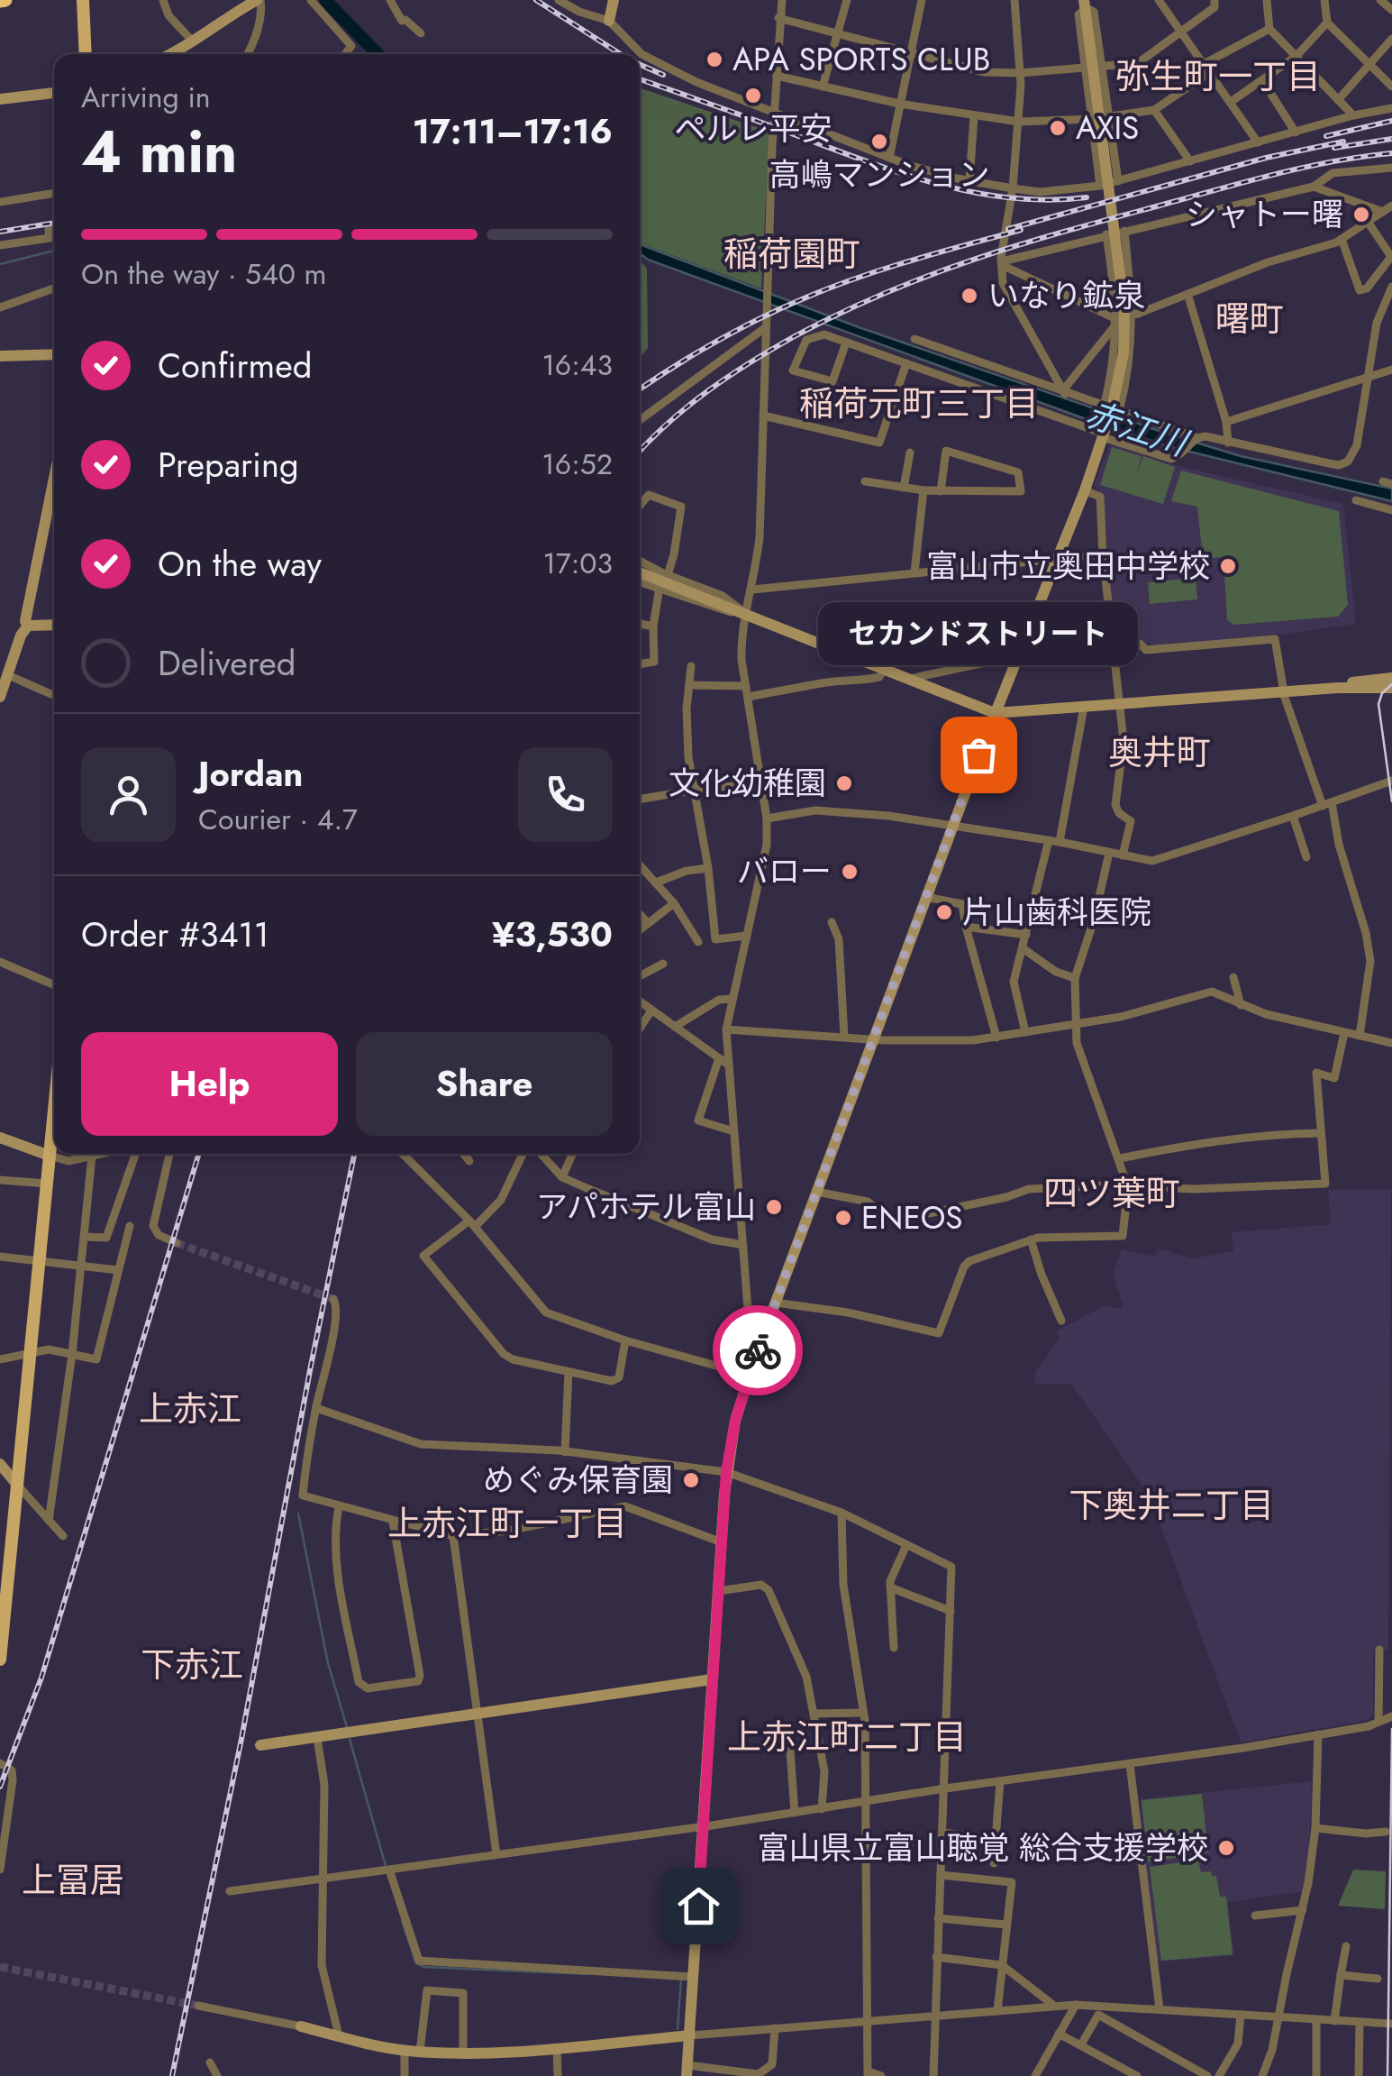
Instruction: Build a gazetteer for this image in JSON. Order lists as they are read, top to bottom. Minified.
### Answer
{"districts":["弥生町一丁目","稲荷園町","曙町","稲荷元町三丁目","奥井町","四ツ葉町","上赤江","下奥井二丁目","上赤江町一丁目","下赤江","上赤江町二丁目","上冨居"],"water":["赤江川"],"places":["APA SPORTS CLUB","ペルレ平安","AXIS","高嶋マンション","シャトー曙","いなり鉱泉","富山市立奥田中学校","セカンドストリート","文化幼稚園","バロー","片山歯科医院","アパホテル富山","ENEOS","めぐみ保育園","富山県立富山聴覚 総合支援学校"],"page":{"heading":["4 min","Arriving in","17:11–17:16"],"panel":["Jordan","Courier · 4.7","Order #3411","¥3,530"],"bar":"On the way · 540 m","list":[["Confirmed","16:43"],["Preparing","16:52"],["On the way","17:03"],"Delivered"],"bubble":"セカンドストリート","buttons":["Help","Share"]}}
